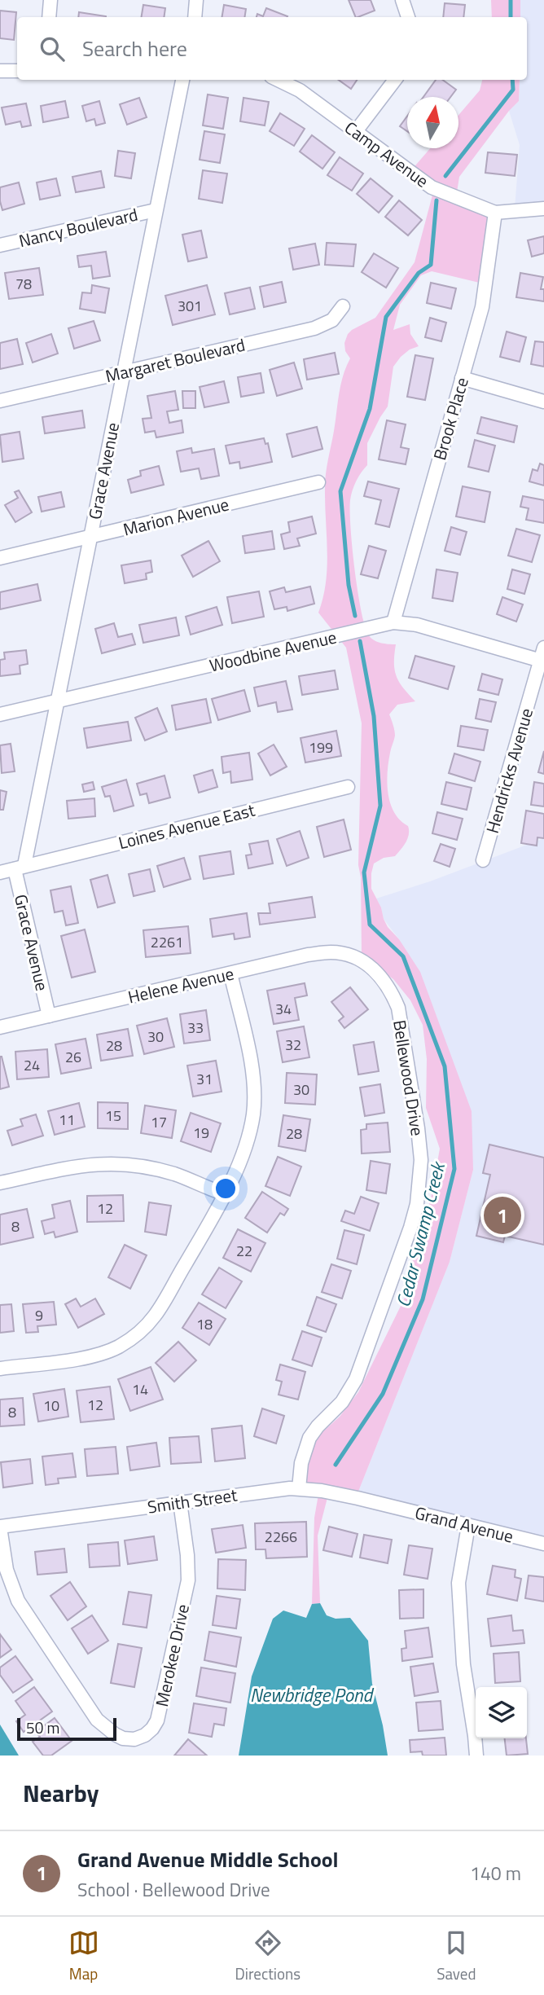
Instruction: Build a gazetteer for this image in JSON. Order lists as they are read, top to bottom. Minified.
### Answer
{"streets":{"street":["Camp Avenue","Nancy Boulevard","Margaret Boulevard","Brook Place","Grace Avenue","Marion Avenue","Woodbine Avenue","Hendricks Avenue","Loines Avenue East","Helene Avenue","Bellewood Drive","Smith Street","Grand Avenue","Merokee Drive"]},"crossings":[["Camp Avenue","Brook Place"],["Nancy Boulevard","Grace Avenue"],["Margaret Boulevard","Grace Avenue"],["Brook Place","Woodbine Avenue"],["Grace Avenue","Marion Avenue"],["Grace Avenue","Woodbine Avenue"],["Grace Avenue","Loines Avenue East"],["Grace Avenue","Helene Avenue"],["Woodbine Avenue","Hendricks Avenue"],["Helene Avenue","Bellewood Drive"],["Bellewood Drive","Smith Street"],["Smith Street","Grand Avenue"],["Smith Street","Merokee Drive"]],"water":["Cedar Swamp Creek","Newbridge Pond"],"house_numbers":["78","301","199","2261","34","33","30","32","28","26","24","31","30","15","11","17","19","28","12","8","22","9","18","14","12","10","8","2266"],"scale_bar":"50 m","north":"top","page":{"search":"Search here","pins":"1","scale":"50 m","heading":"Nearby","list":[{"mark":"1","name":"Grand Avenue Middle School","note":"School · Bellewood Drive","value":"140 m"}],"nav":["Map","Directions","Saved"]}}
